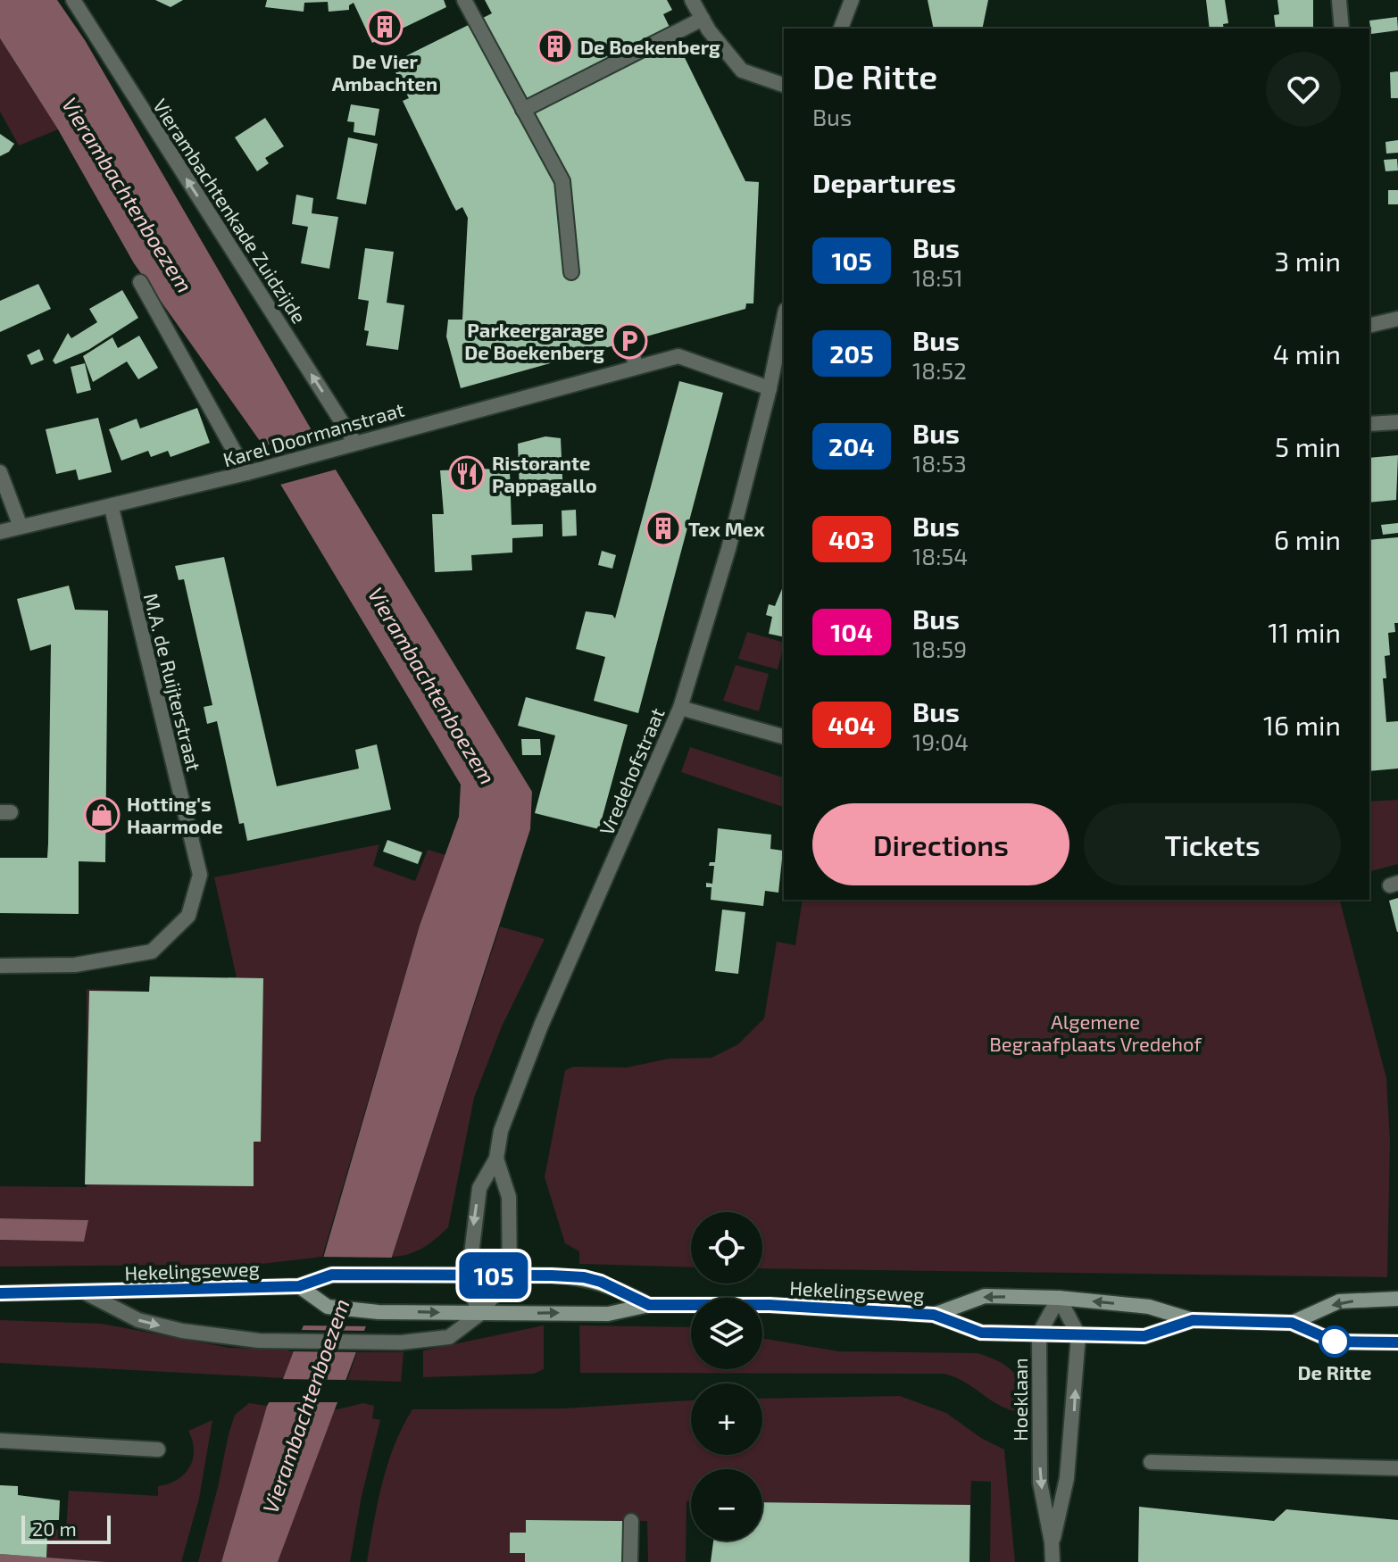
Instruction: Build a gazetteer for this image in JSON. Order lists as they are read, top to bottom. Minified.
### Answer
{"streets":{"street":["Vierambachtenkade Zuidzijde","Karel Doormanstraat","M.A. de Ruijterstraat","Vredehofstraat","Hekelingseweg","Hoeklaan"]},"crossings":[["Vierambachtenkade Zuidzijde","Karel Doormanstraat"],["Karel Doormanstraat","M.A. de Ruijterstraat"],["Karel Doormanstraat","Vredehofstraat"],["Vredehofstraat","Hekelingseweg"],["Hekelingseweg","Hoeklaan"]],"water":["Vierambachtenboezem"],"parks":["Algemene Begraafplaats Vredehof"],"places":{"building":["De Vier Ambachten","De Boekenberg","Tex Mex"],"parking":["Parkeergarage De Boekenberg"],"restaurant":["Ristorante Pappagallo"],"shop":["Hotting's Haarmode"],"other":["De Ritte"]},"lines":["bus line 105"],"scale_bar":"20 m","page":{"on_map":"105","heading":[["De Ritte","Bus"],"Departures"],"list":[{"mark":"105","name":"Bus","note":"18:51","value":"3 min"},{"mark":"205","name":"Bus","note":"18:52","value":"4 min"},{"mark":"204","name":"Bus","note":"18:53","value":"5 min"},{"mark":"403","name":"Bus","note":"18:54","value":"6 min"},{"mark":"104","name":"Bus","note":"18:59","value":"11 min"},{"mark":"404","name":"Bus","note":"19:04","value":"16 min"}],"buttons":["Directions","Tickets"],"map_buttons":["+","−"],"scale":"20 m"}}
